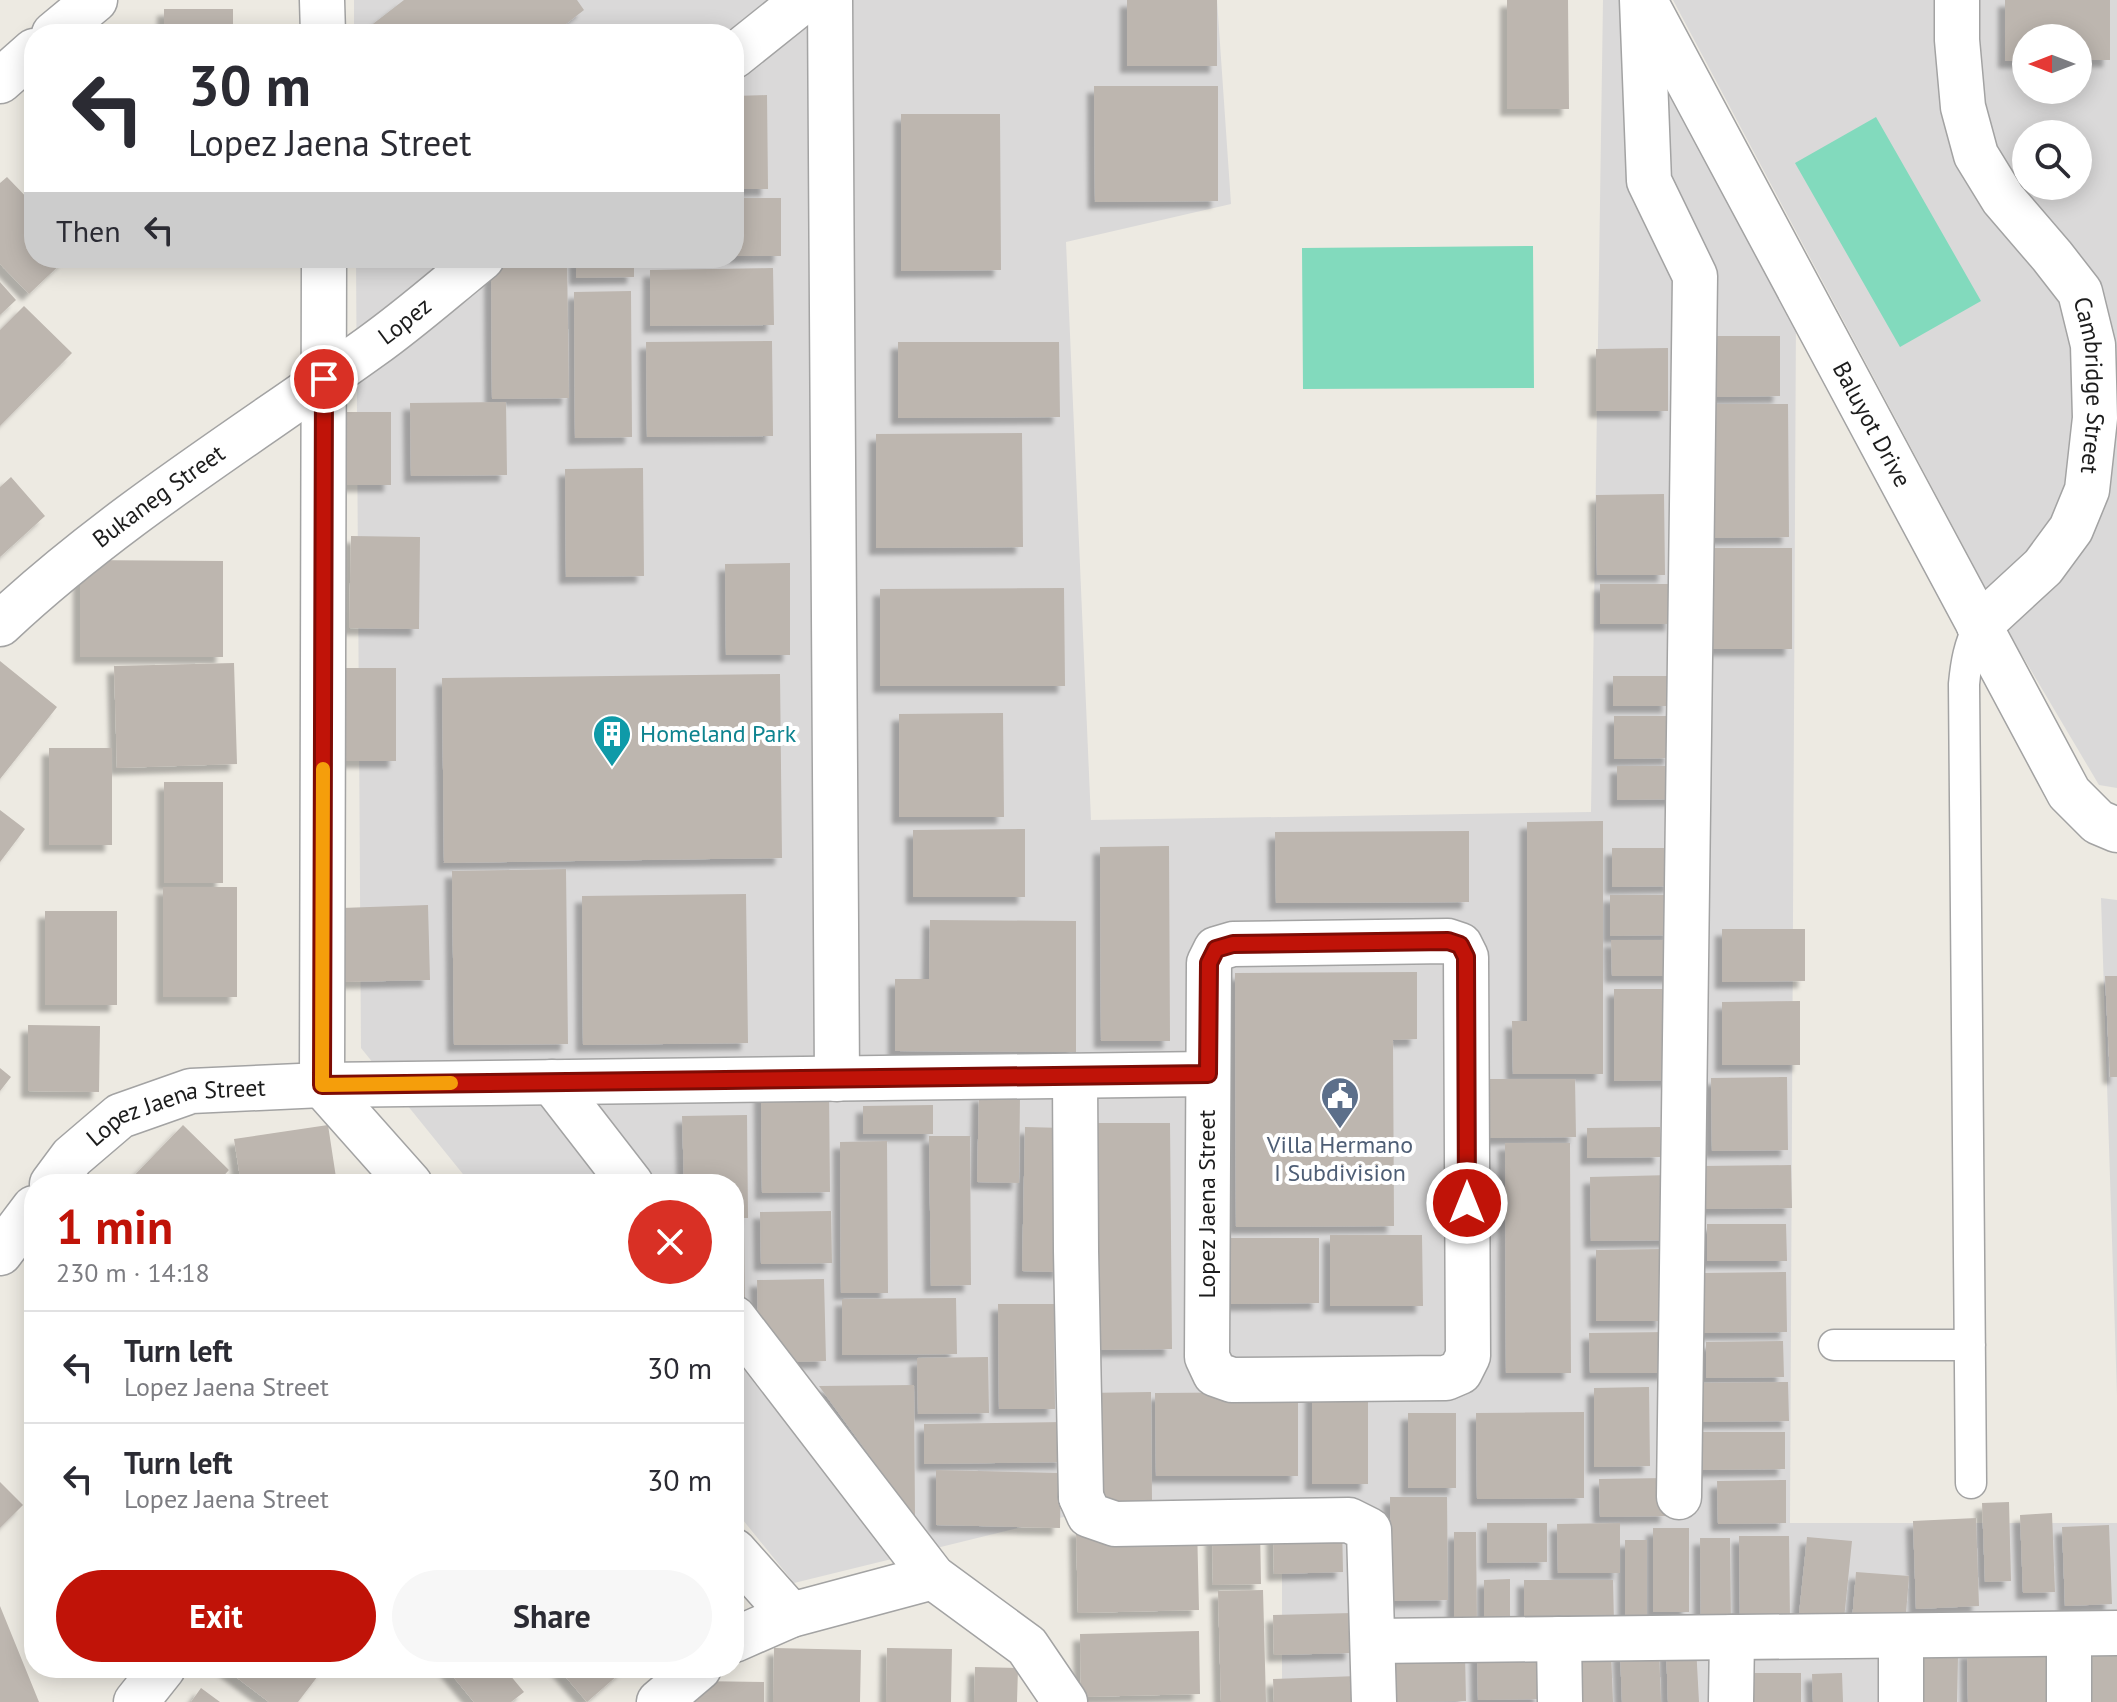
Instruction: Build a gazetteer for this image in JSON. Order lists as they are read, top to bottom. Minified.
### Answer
{"streets":{"street":["Lopez","Cambridge Street","Baluyot Drive","Bukaneg Street","Lopez Jaena Street"]},"crossings":[["Lopez","Bukaneg Street"],["Cambridge Street","Baluyot Drive"]],"places":{"building":["Homeland Park"],"public building":["Villa Hermano I Subdivision"]},"north":"left","page":{"turn":["30 m","Lopez Jaena Street"],"then":"Then","heading":["1 min","230 m · 14:18"],"list":[{"name":"Turn left","note":"Lopez Jaena Street","value":"30 m"},{"name":"Turn left","note":"Lopez Jaena Street","value":"30 m"}],"buttons":["Exit","Share"]}}
